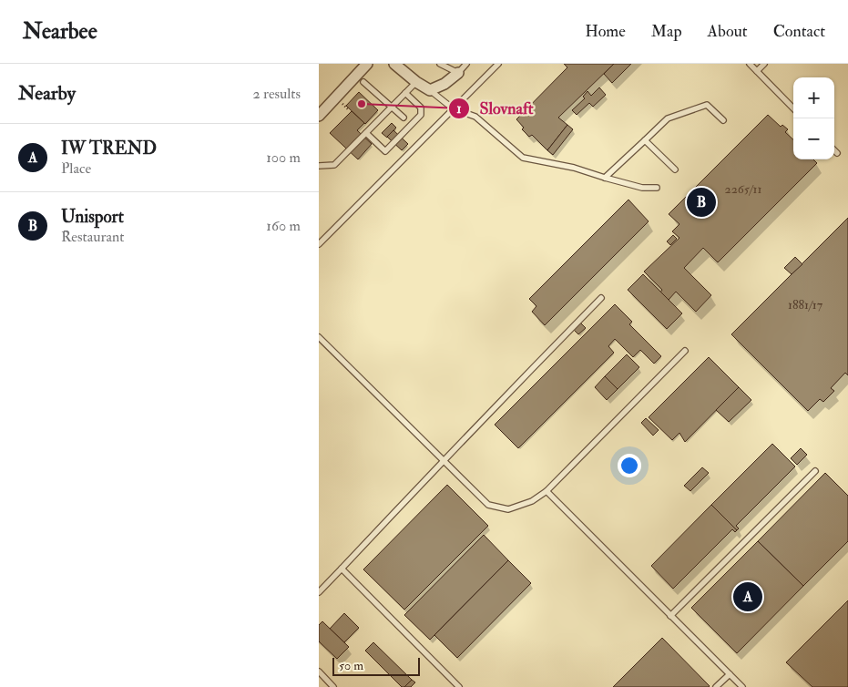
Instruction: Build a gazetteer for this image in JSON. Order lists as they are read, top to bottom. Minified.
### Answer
{"places":["Slovnaft"],"house_numbers":["2265/11","1881/17"],"scale_bar":"50 m","page":{"header":"Nearbee","nav":["Home","Map","About","Contact"],"heading":["Nearby","2 results"],"map_buttons":["+","−"],"list":[{"mark":"A","name":"IW TREND","note":"Place","value":"100 m"},{"mark":"B","name":"Unisport","note":"Restaurant","value":"160 m"}],"pins":["B","A"],"scale":"50 m"}}
